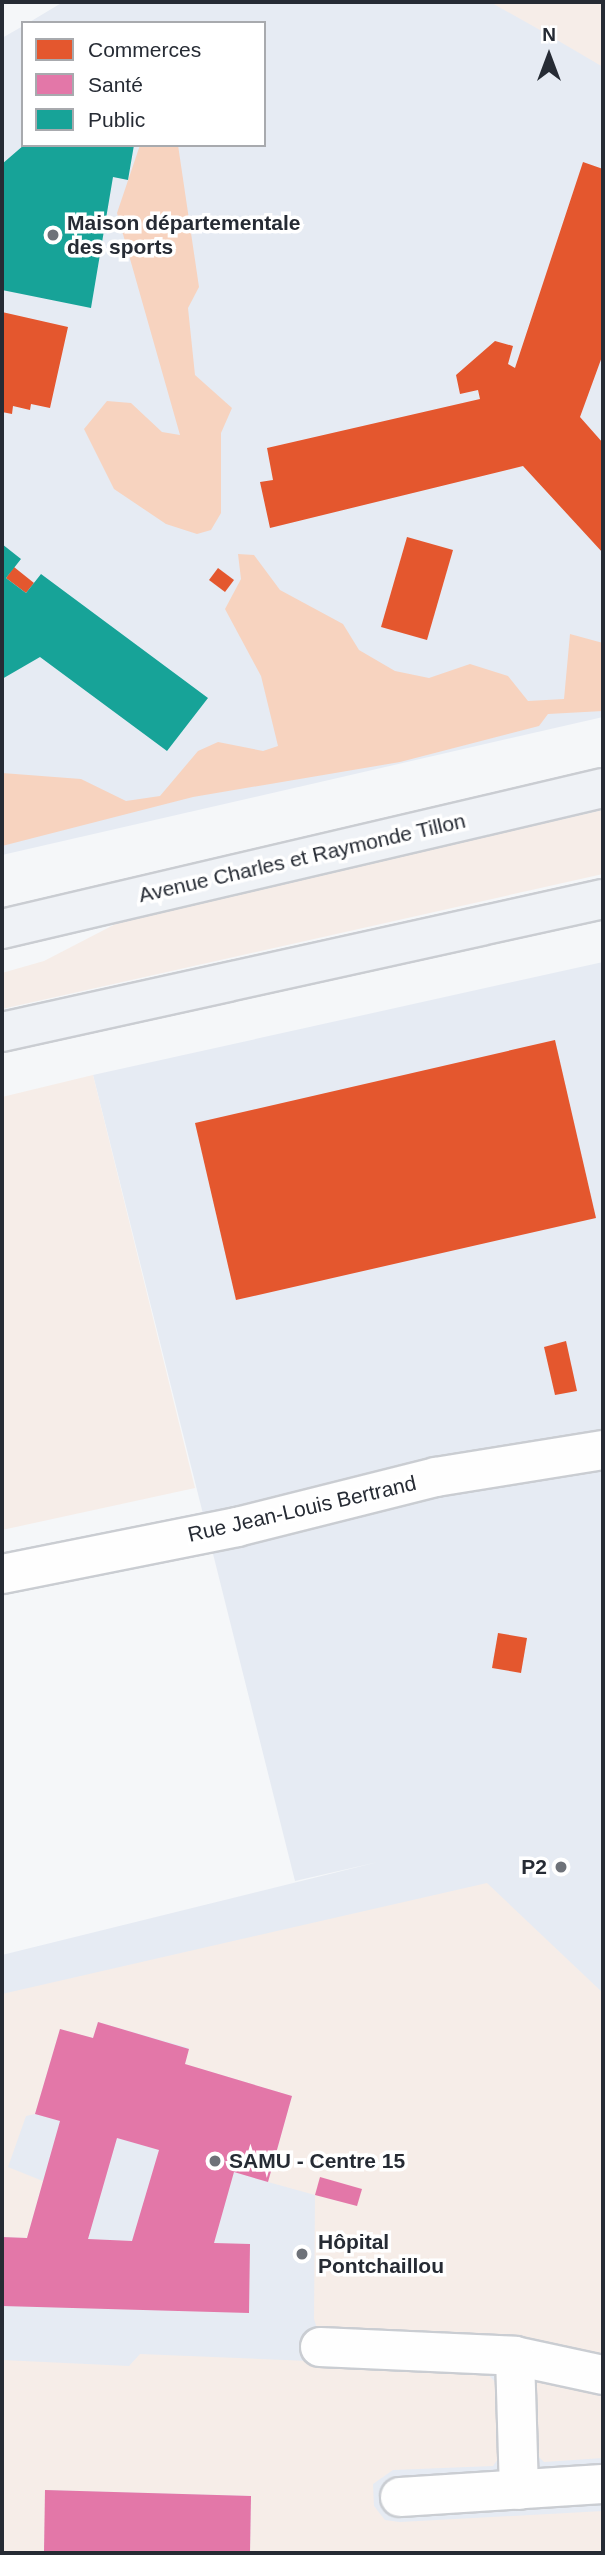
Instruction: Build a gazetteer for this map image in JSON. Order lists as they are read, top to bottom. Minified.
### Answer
{"streets":{"main road":["Avenue Charles et Raymonde Tillon"],"street":["Rue Jean-Louis Bertrand"]},"places":["Maison départementale des sports","P2","SAMU - Centre 15","Hôpital Pontchaillou"],"legend":["Commerces","Santé","Public"],"north":"top"}
